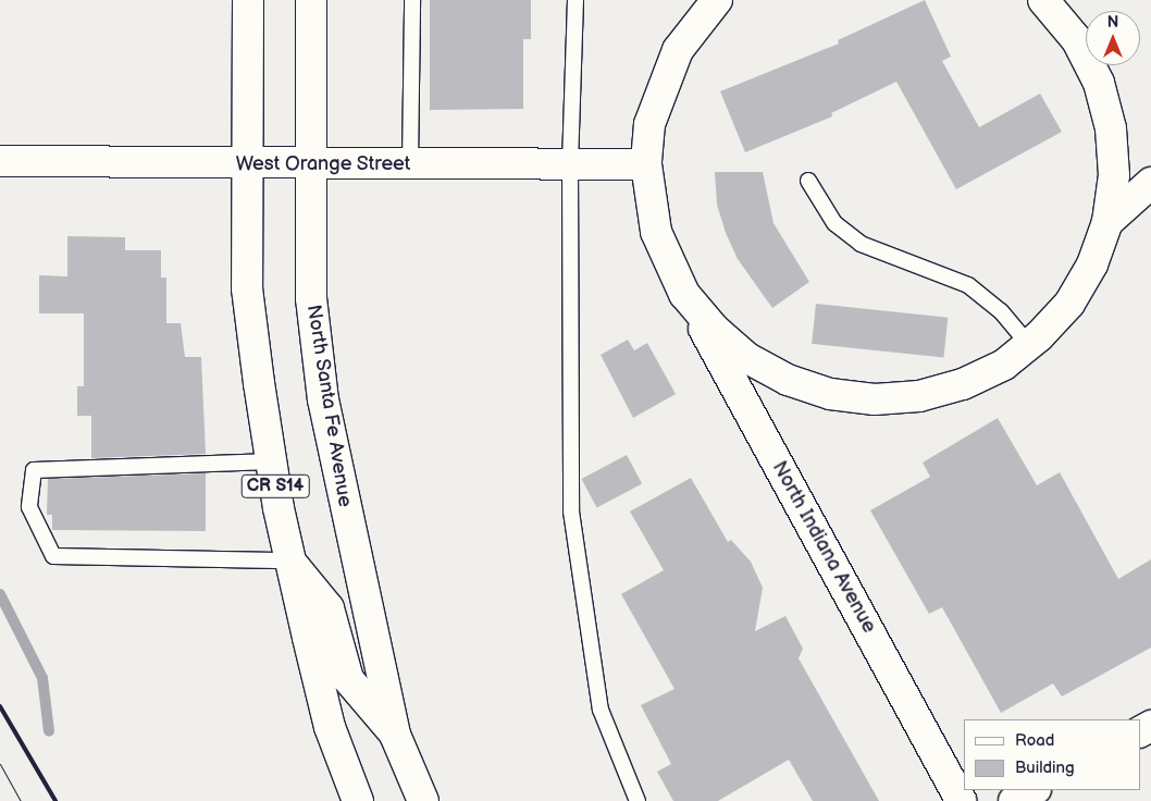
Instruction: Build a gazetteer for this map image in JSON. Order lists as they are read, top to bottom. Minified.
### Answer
{"streets":{"street":["West Orange Street","North Santa Fe Avenue","CR S14","North Indiana Avenue"]},"crossings":[["West Orange Street","North Santa Fe Avenue"],["West Orange Street","CR S14"]],"legend":["Road","Building"],"north":"top"}
